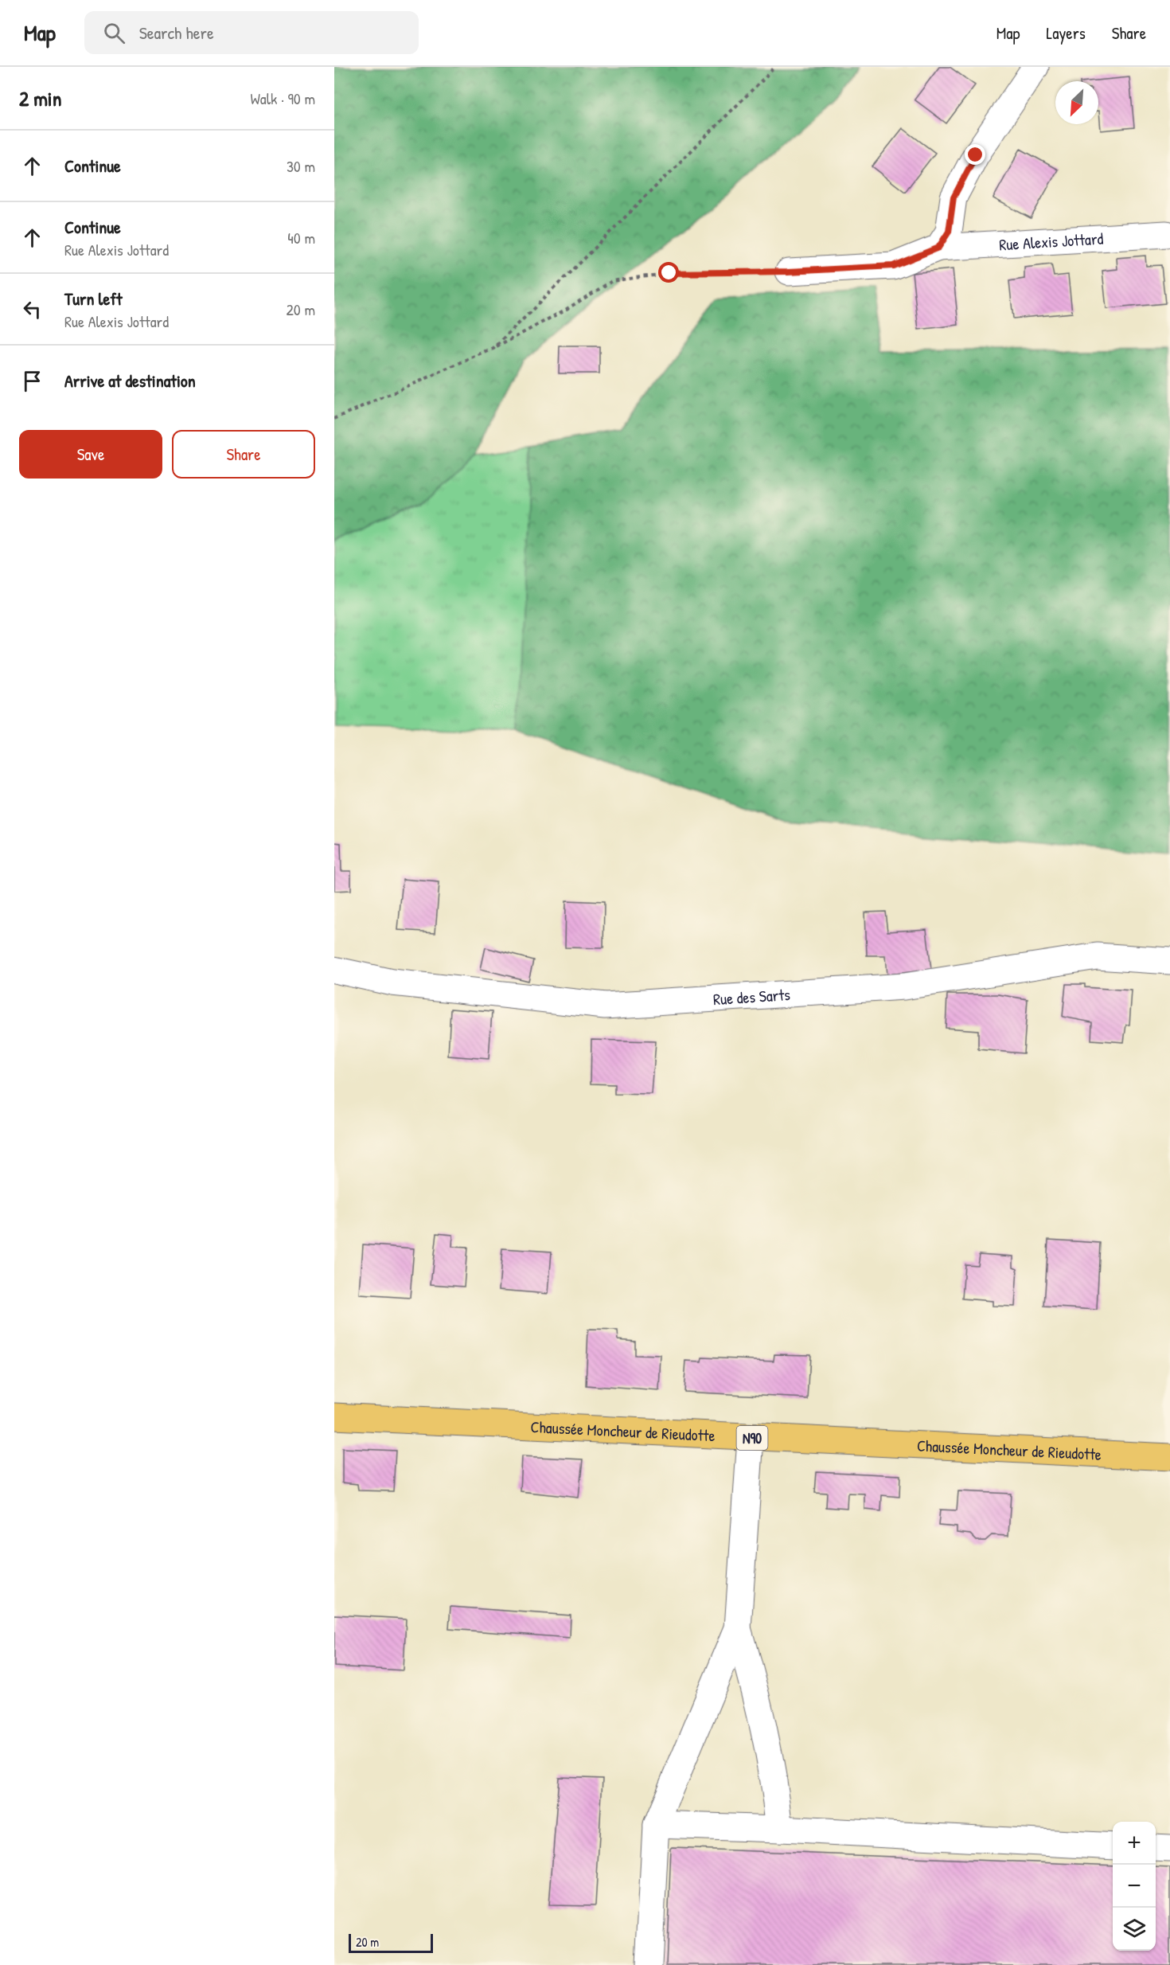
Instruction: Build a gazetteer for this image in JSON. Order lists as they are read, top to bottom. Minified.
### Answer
{"streets":{"main road":["Chaussée Moncheur de Rieudotte","N90"],"street":["Rue Alexis Jottard","Rue des Sarts"]},"scale_bar":"20 m","north":"bottom left","page":{"header":"Map","search":"Search here","nav":["Map","Layers","Share"],"heading":["2 min","Walk · 90 m"],"list":[["Continue","30 m"],["Continue","Rue Alexis Jottard","40 m"],["Turn left","Rue Alexis Jottard","20 m"],"Arrive at destination"],"buttons":["Save","Share"],"map_buttons":["+","−"],"scale":"20 m"}}
